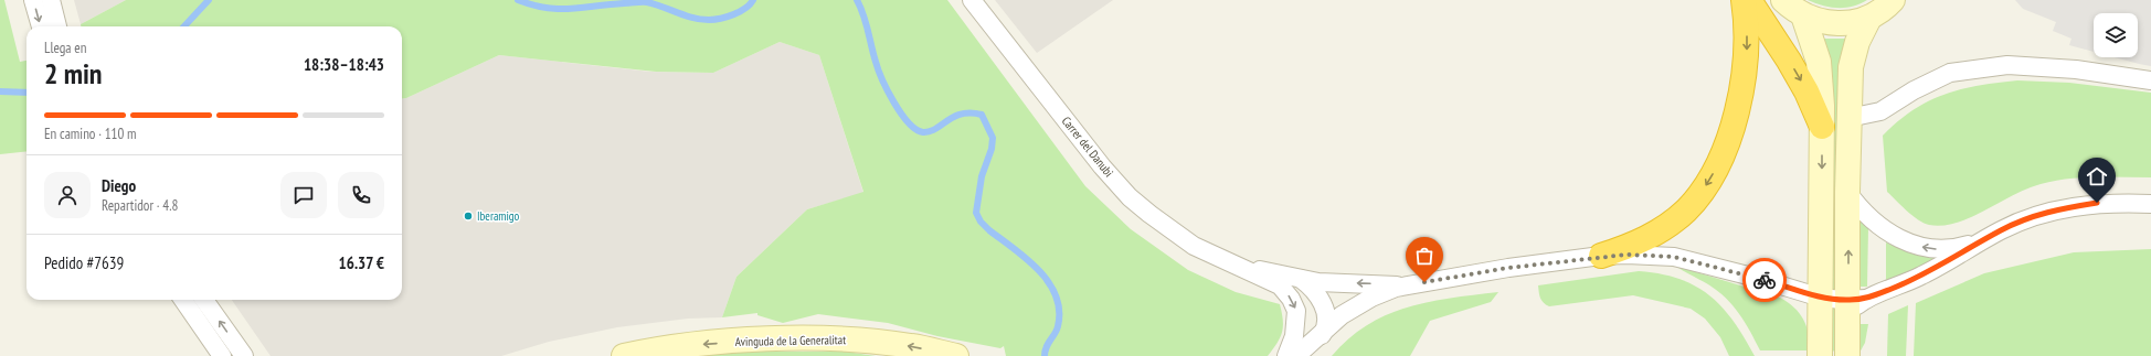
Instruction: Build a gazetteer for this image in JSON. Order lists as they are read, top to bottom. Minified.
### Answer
{"streets":{"main road":["Avinguda de la Generalitat"],"street":["Carrer del Danubi"]},"one_way":["Avinguda de la Generalitat"],"places":["Iberamigo"],"page":{"heading":["2 min","Llega en","18:38–18:43"],"panel":["Diego","Repartidor · 4.8","Pedido #7639","16.37 €"],"bar":"En camino · 110 m"}}
